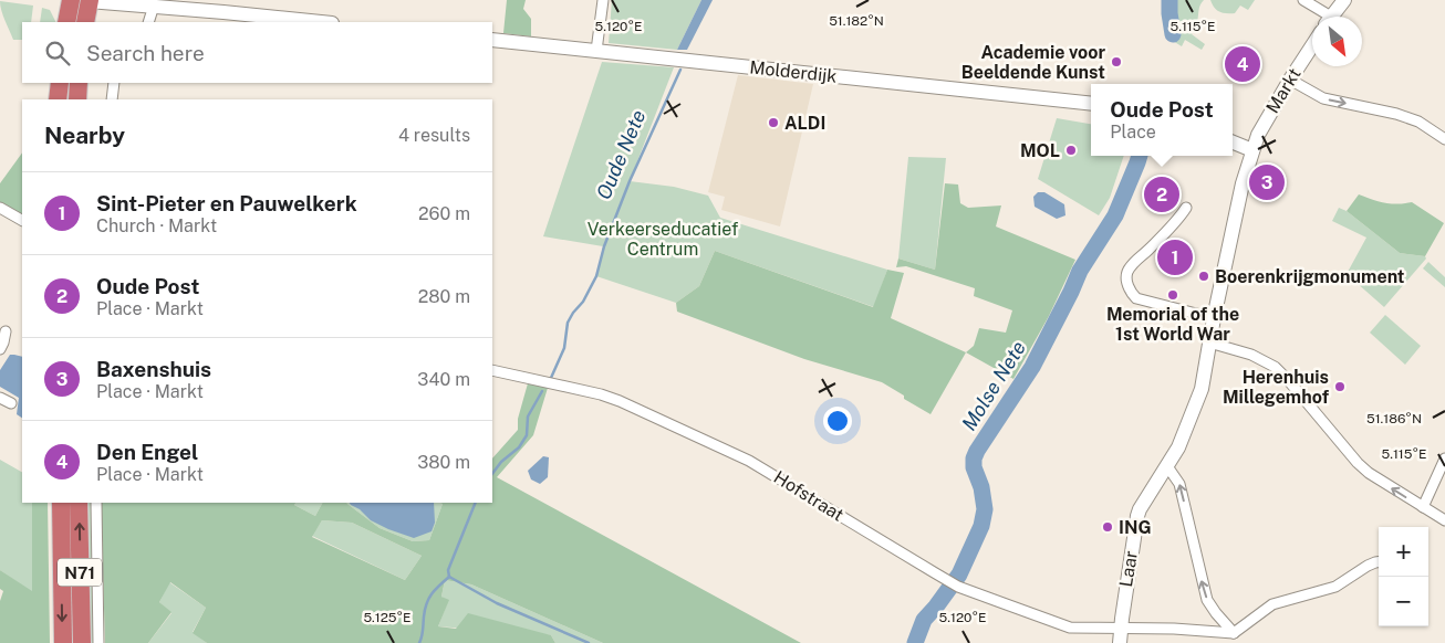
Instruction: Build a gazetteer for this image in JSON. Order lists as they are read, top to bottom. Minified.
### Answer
{"streets":{"highway":["N71"],"main road":["Molderdijk","Markt","Laar"],"street":["Hofstraat"]},"crossings":[["Markt","Laar"],["Hofstraat","Laar"]],"water":["Oude Nete","Molse Nete"],"parks":["Verkeerseducatief Centrum"],"places":["Academie voor Beeldende Kunst","ALDI","MOL","Boerenkrijgmonument","Memorial of the 1st World War","Herenhuis Millegemhof","ING"],"north":"bottom right","page":{"search":"Search here","pins":["4","3","2","1"],"popup":["Oude Post","Place"],"heading":["Nearby","4 results"],"list":[{"mark":"1","name":"Sint-Pieter en Pauwelkerk","note":"Church · Markt","value":"260 m"},{"mark":"2","name":"Oude Post","note":"Place · Markt","value":"280 m"},{"mark":"3","name":"Baxenshuis","note":"Place · Markt","value":"340 m"},{"mark":"4","name":"Den Engel","note":"Place · Markt","value":"380 m"}],"map_buttons":["+","−"]},"coordinates":["51.182°N","5.120°E","5.115°E","51.186°N","5.125°E"]}
